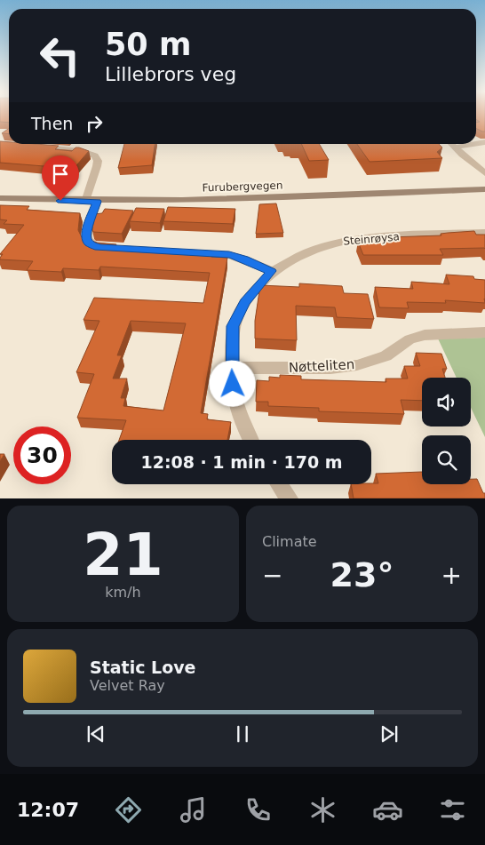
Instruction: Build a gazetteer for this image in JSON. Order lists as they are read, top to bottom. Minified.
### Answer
{"streets":{"main road":["Furubergvegen"],"street":["Steinrøysa","Nøtteliten"]},"crossings":[["Steinrøysa","Nøtteliten"]],"page":{"turn":["50 m","Lillebrors veg"],"then":"Then","limit":"30","trip":"12:08 · 1 min · 170 m","tile":[["21","km/h"],"Climate"],"heat":["−","23°","+"],"song":["Static Love","Velvet Ray"],"tabs":"12:07"}}
